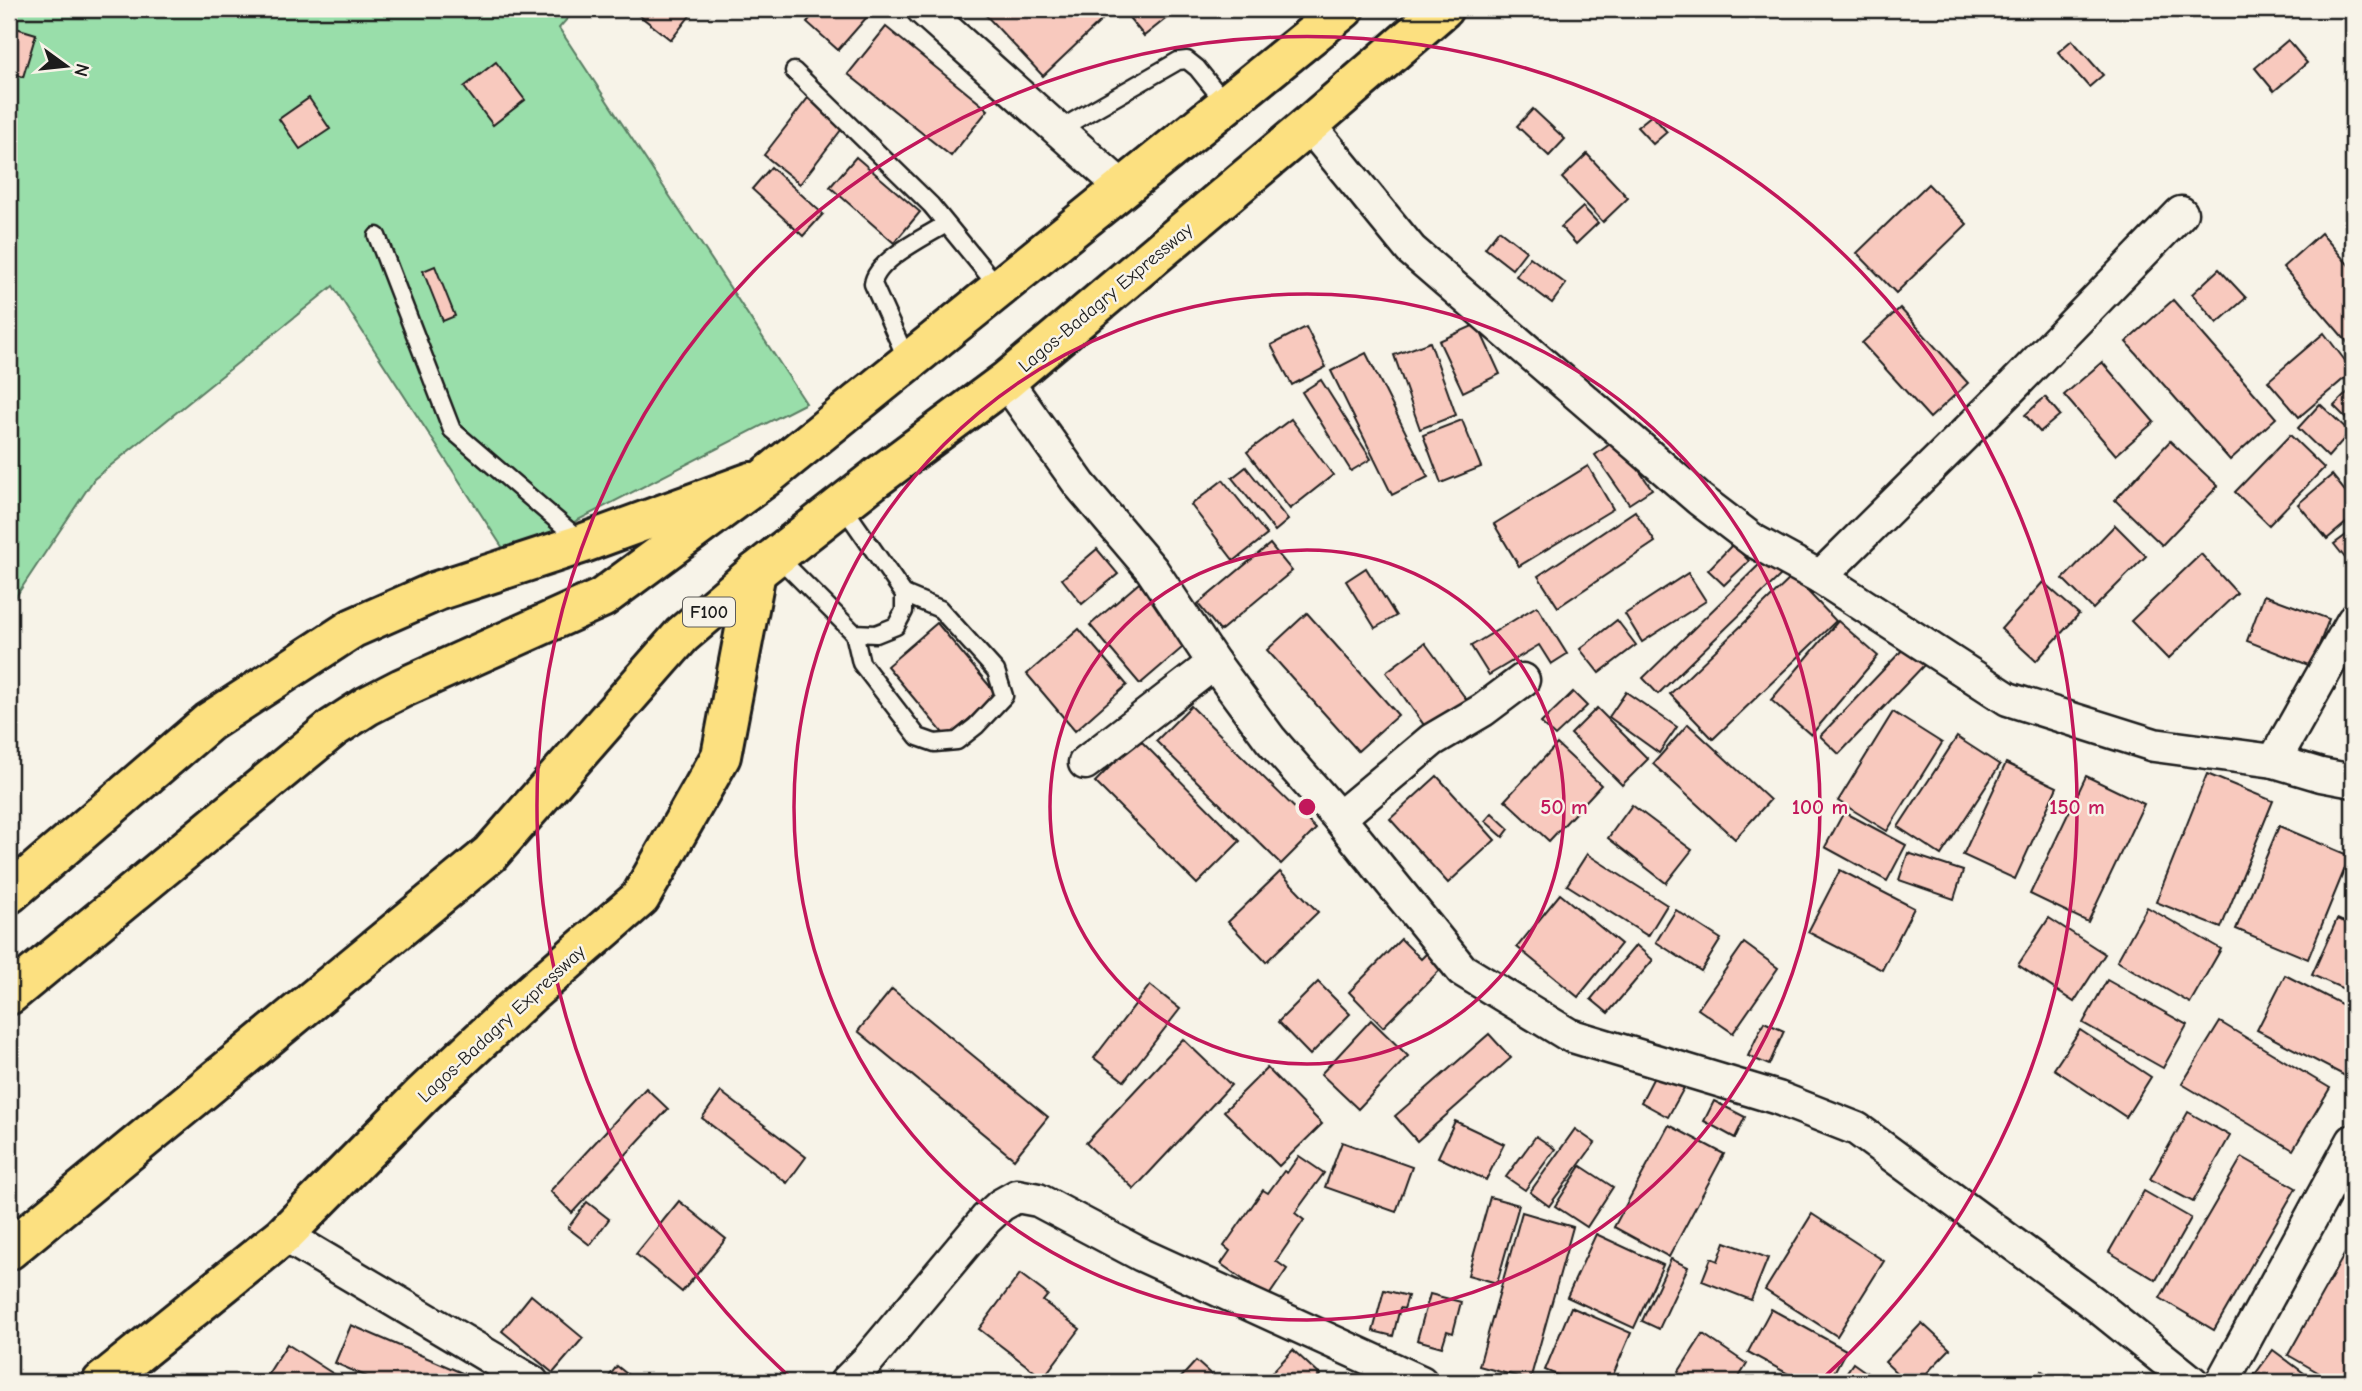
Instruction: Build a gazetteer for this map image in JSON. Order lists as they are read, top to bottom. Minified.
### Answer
{"streets":{"main road":["Lagos-Badagry Expressway","F100"]},"north":"right","rings":["50 m","100 m","150 m"]}
